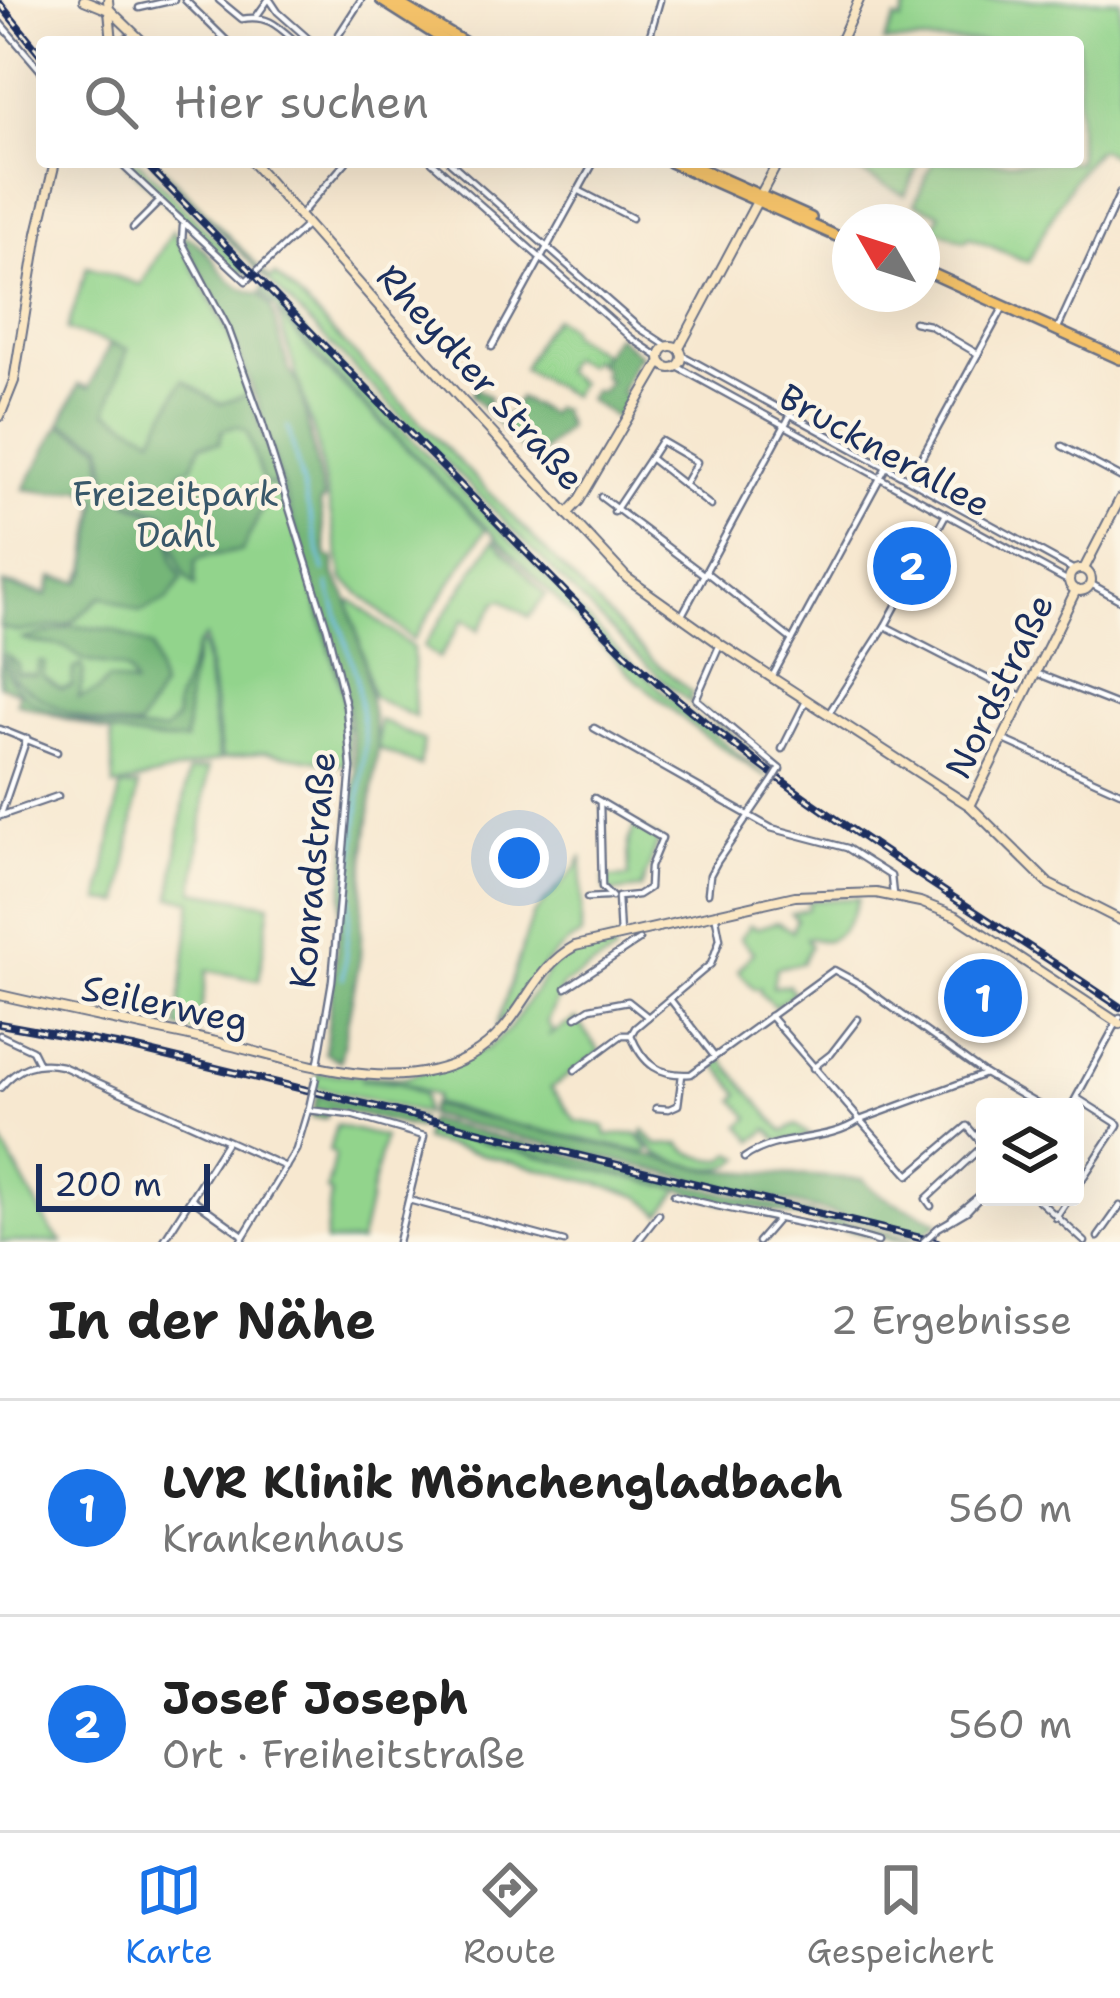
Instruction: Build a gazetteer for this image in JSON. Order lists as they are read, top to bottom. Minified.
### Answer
{"streets":{"street":["Rheydter Straße","Brucknerallee","Nordstraße","Konradstraße","Seilerweg"]},"crossings":[["Rheydter Straße","Nordstraße"],["Brucknerallee","Nordstraße"],["Konradstraße","Seilerweg"]],"parks":["Freizeitpark Dahl"],"scale_bar":"200 m","north":"top left","page":{"search":"Hier suchen","pins":["2","1"],"scale":"200 m","heading":["In der Nähe","2 Ergebnisse"],"list":[{"mark":"1","name":"LVR Klinik Mönchengladbach","note":"Krankenhaus","value":"560 m"},{"mark":"2","name":"Josef Joseph","note":"Ort · Freiheitstraße","value":"560 m"}],"nav":["Karte","Route","Gespeichert"]}}
